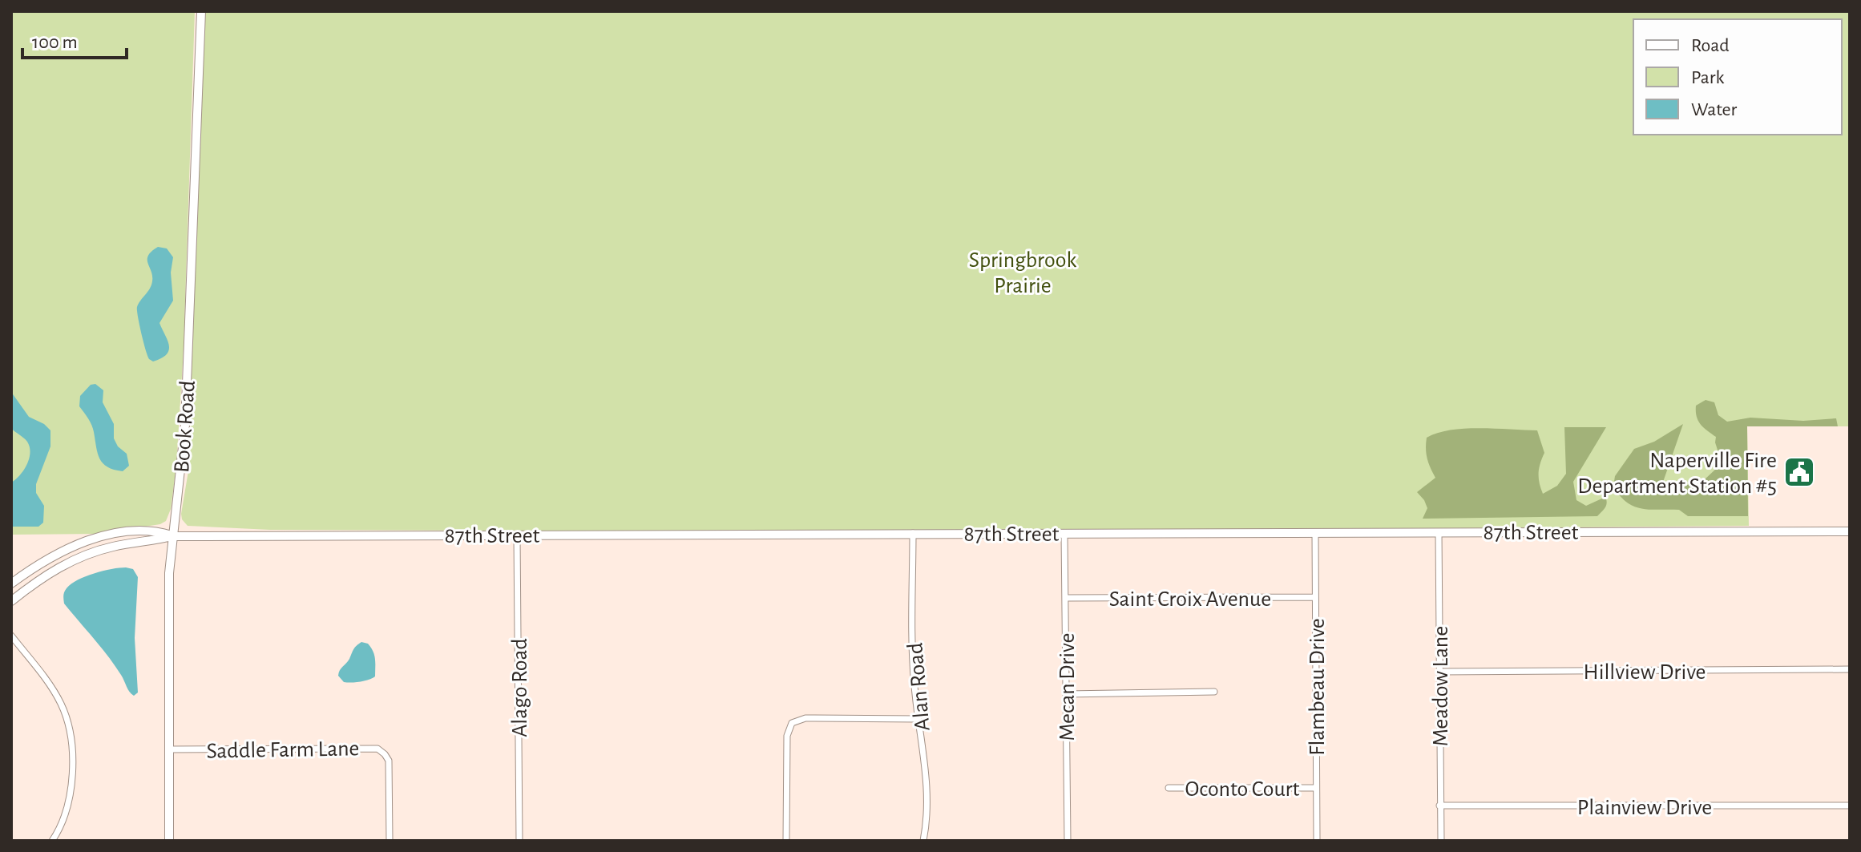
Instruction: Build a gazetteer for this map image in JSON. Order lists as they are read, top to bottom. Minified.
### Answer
{"streets":{"street":["Book Road","87th Street","Saint Croix Avenue","Hillview Drive","Meadow Lane","Alan Road","Mecan Drive","Flambeau Drive","Alago Road","Saddle Farm Lane","Oconto Court","Plainview Drive"]},"crossings":[["Book Road","87th Street"],["Book Road","Saddle Farm Lane"],["87th Street","Meadow Lane"],["87th Street","Alan Road"],["87th Street","Mecan Drive"],["87th Street","Flambeau Drive"],["87th Street","Alago Road"],["Saint Croix Avenue","Mecan Drive"],["Saint Croix Avenue","Flambeau Drive"],["Hillview Drive","Meadow Lane"],["Meadow Lane","Plainview Drive"],["Flambeau Drive","Oconto Court"]],"parks":["Springbrook Prairie"],"places":{"public building":["Naperville Fire Department Station #5"]},"legend":["Road","Park","Water"],"scale_bar":"100 m"}
